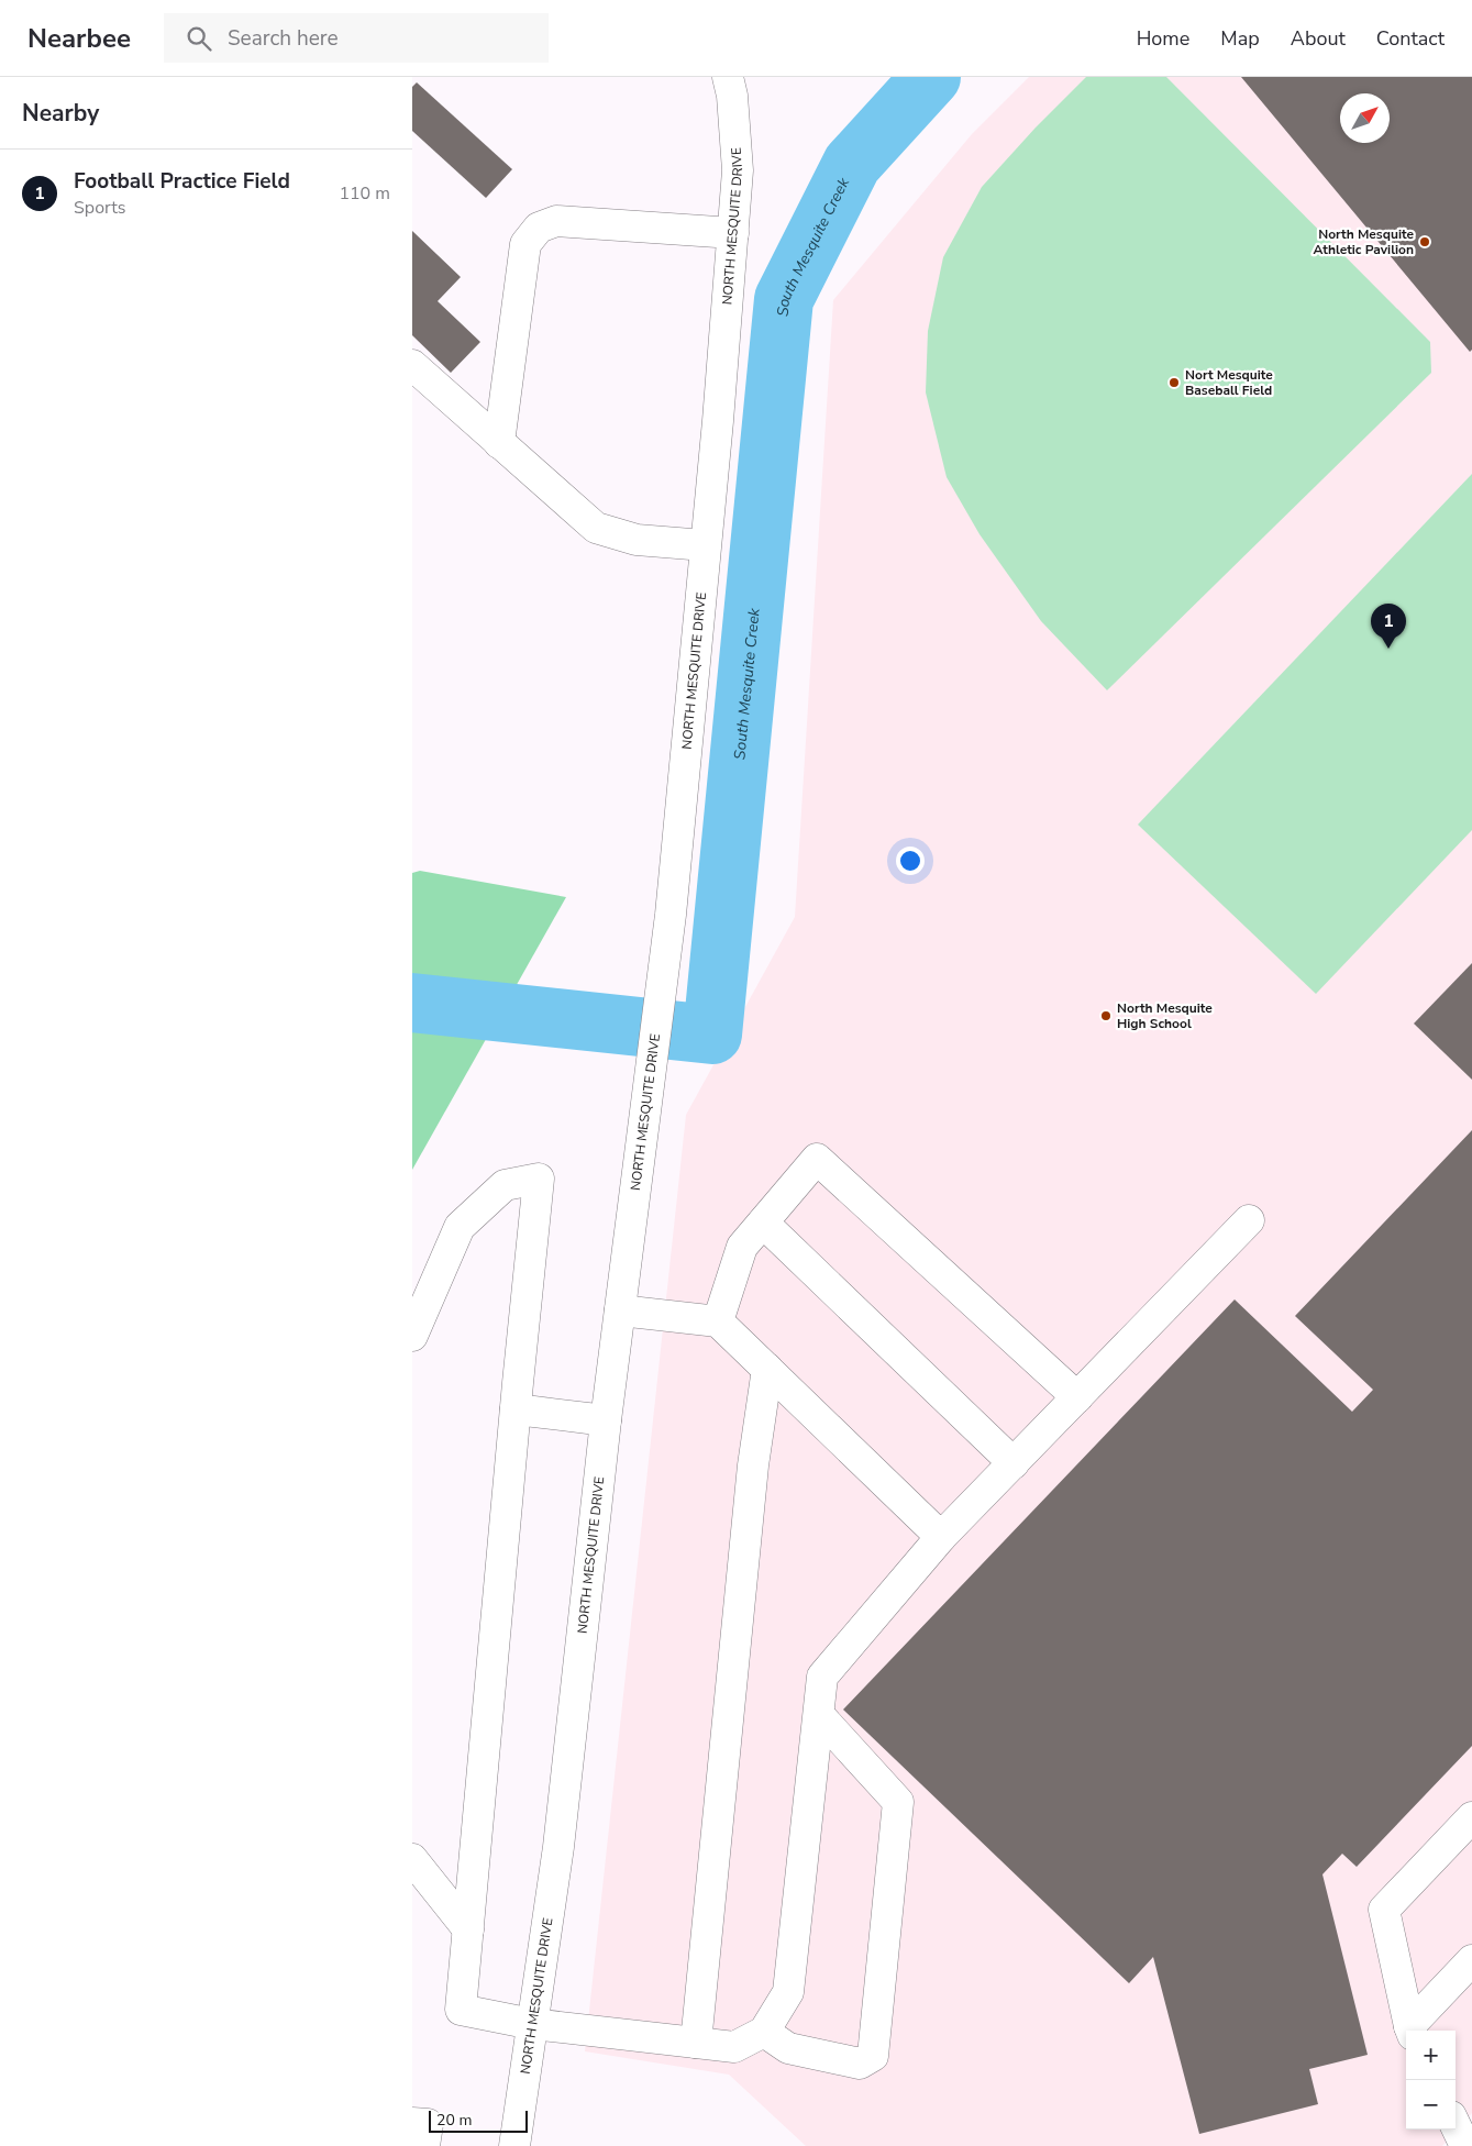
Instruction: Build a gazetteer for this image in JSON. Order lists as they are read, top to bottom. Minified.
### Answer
{"streets":{"street":["NORTH MESQUITE DRIVE"]},"water":["South Mesquite Creek"],"places":["North Mesquite Athletic Pavilion","Nort Mesquite Baseball Field","North Mesquite High School"],"scale_bar":"20 m","north":"top right","page":{"header":"Nearbee","search":"Search here","nav":["Home","Map","About","Contact"],"heading":"Nearby","list":[{"mark":"1","name":"Football Practice Field","note":"Sports","value":"110 m"}],"pins":"1","map_buttons":["+","−"],"scale":"20 m"}}
